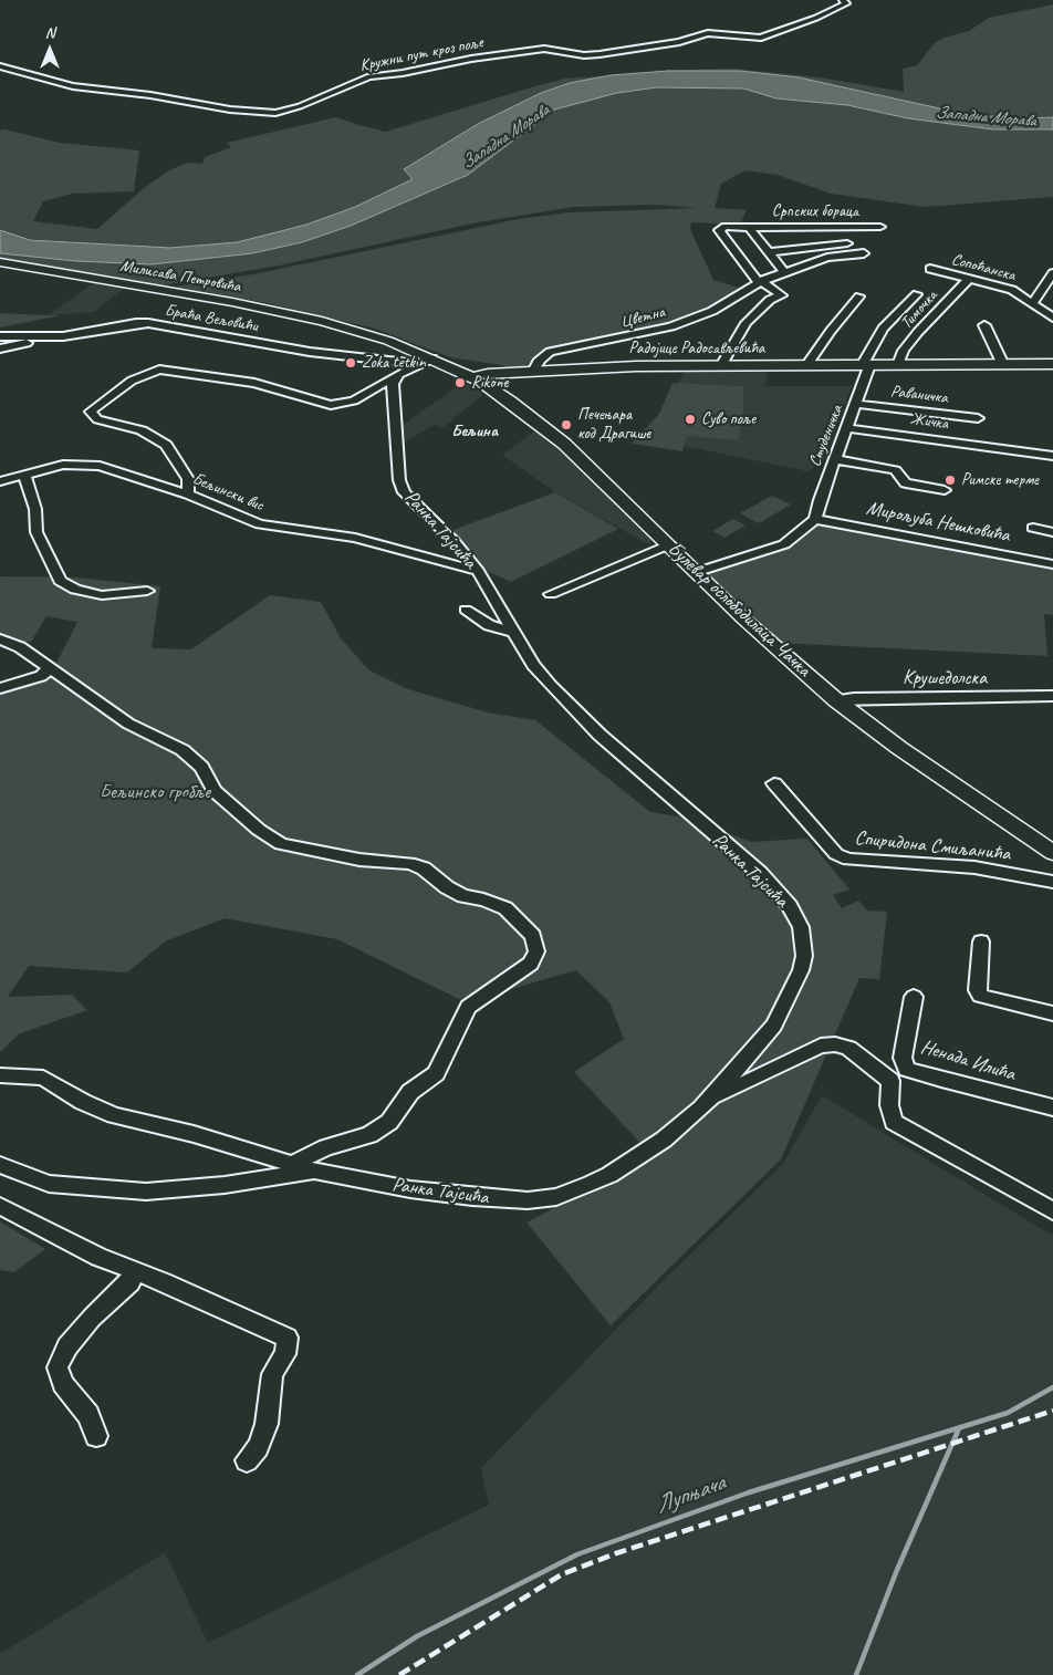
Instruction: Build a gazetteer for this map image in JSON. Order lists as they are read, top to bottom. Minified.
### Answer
{"streets":{"main road":["Милисава Петровића","Радојице Радосављевића","Булевар ослободилаца Чачка"],"street":["Кружни пут кроз поље","Српских бораца","Сопоћанска","Тимочка","Цветна","Браћа Вељовићи","Раваничка","Жичка","Студеничка","Бељински вис","Мирољуба Нешковића","Ранка Тајсића","Крушедолска","Спиридона Смиљанића","Ненада Илића"]},"crossings":[["Српских бораца","Цветна"],["Српских бораца","Радојице Радосављевића"],["Сопоћанска","Тимочка"],["Милисава Петровића","Браћа Вељовићи"],["Милисава Петровића","Булевар ослободилаца Чачка"],["Тимочка","Радојице Радосављевића"],["Цветна","Радојице Радосављевића"],["Браћа Вељовићи","Булевар ослободилаца Чачка"],["Радојице Радосављевића","Студеничка"],["Раваничка","Студеничка"],["Жичка","Студеничка"],["Студеничка","Мирољуба Нешковића"],["Бељински вис","Ранка Тајсића"],["Булевар ослободилаца Чачка","Крушедолска"]],"districts":["Бељина"],"water":["Западна Морава","Лупњача"],"parks":["Бељинско гробље"],"places":["Zoka tetkin","Rikone","Суво поље","Печењара код Драгише","Римске терме"],"north":"top"}
